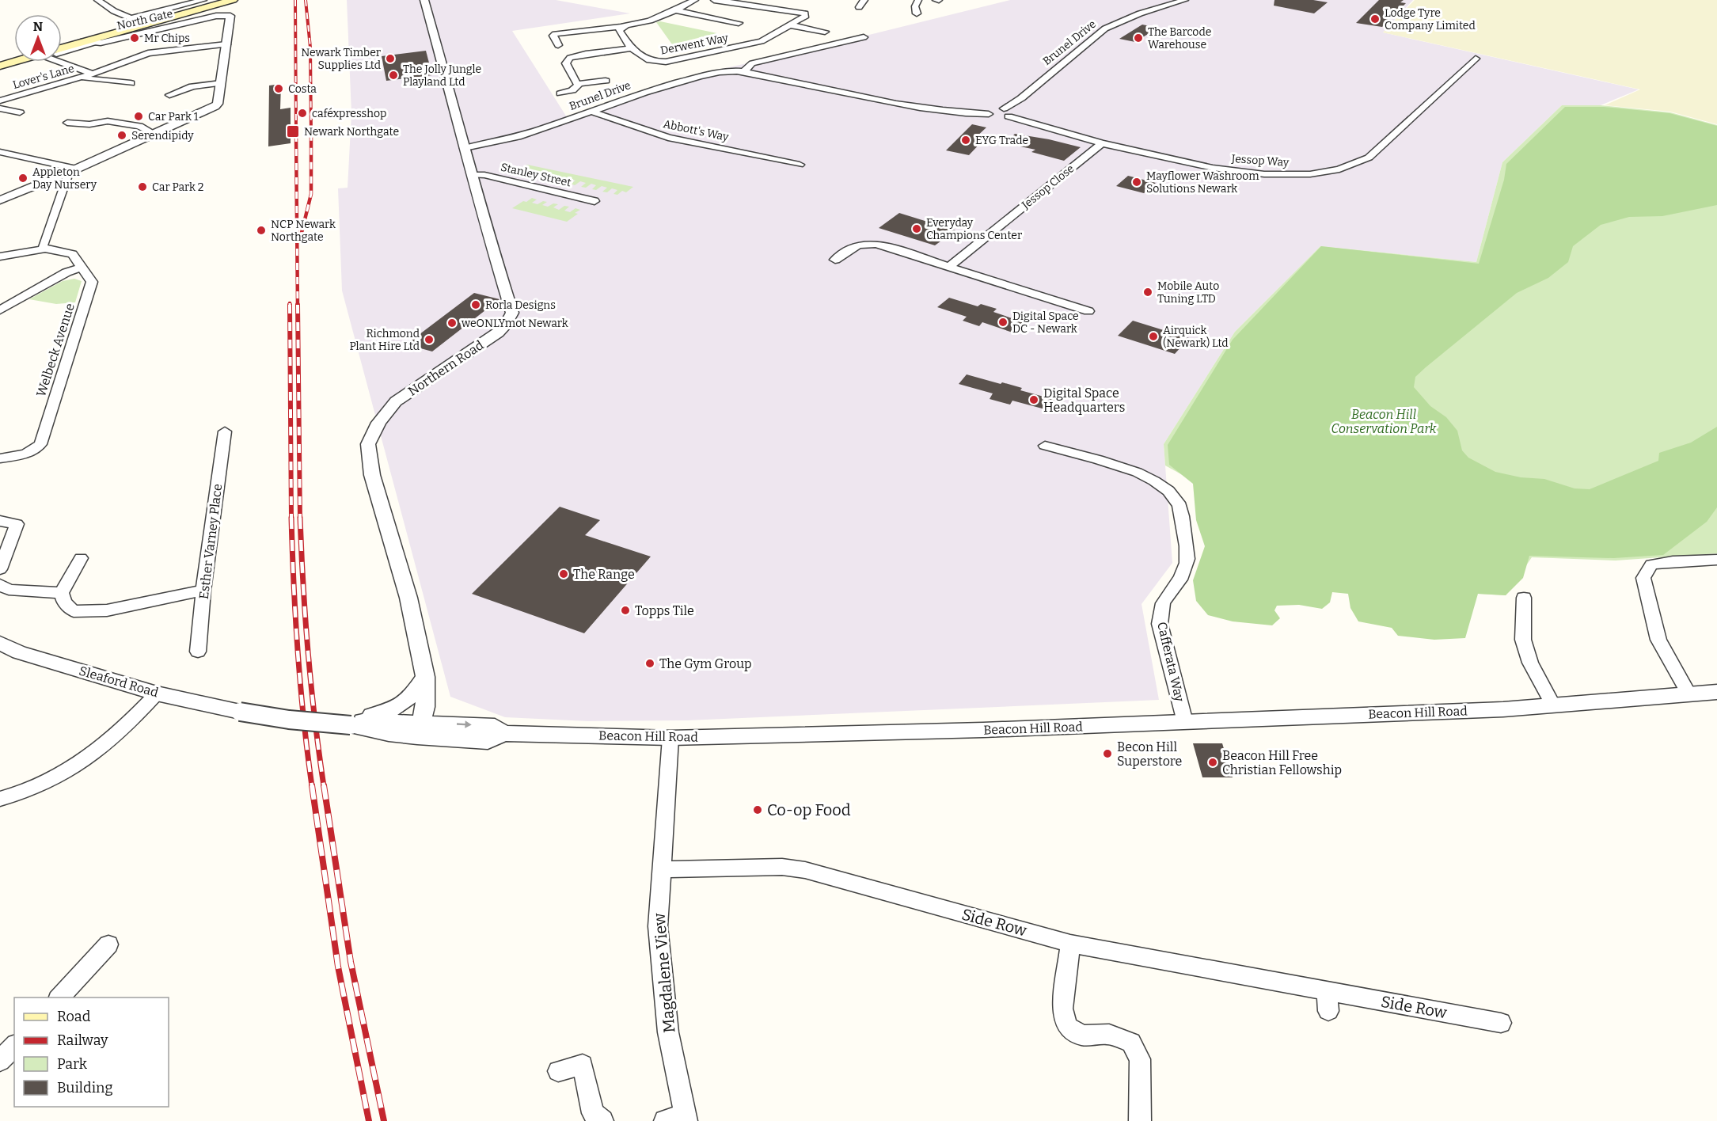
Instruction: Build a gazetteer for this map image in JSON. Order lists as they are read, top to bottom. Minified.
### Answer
{"streets":{"main road":["North Gate"],"street":["Brunel Drive","Derwent Way","Lover's Lane","Abbott's Way","Jessop Way","Stanley Street","Jessop Close","Welbeck Avenue","Northern Road","Esther Varney Place","Cafferata Way","Sleaford Road","Beacon Hill Road","Side Row","Magdalene View"]},"crossings":[["North Gate","Lover's Lane"],["Brunel Drive","Abbott's Way"],["Brunel Drive","Jessop Way"],["Brunel Drive","Northern Road"],["Jessop Way","Jessop Close"],["Stanley Street","Northern Road"],["Northern Road","Beacon Hill Road"],["Cafferata Way","Beacon Hill Road"],["Sleaford Road","Beacon Hill Road"],["Beacon Hill Road","Magdalene View"],["Side Row","Magdalene View"]],"parks":["Beacon Hill Conservation Park"],"places":{"other":["Lodge Tyre Company Limited","Mr Chips","The Barcode Warehouse","Newark Timber Supplies Ltd","The Jolly Jungle Playland Ltd","Costa","caféxpresshop","Car Park 1","Serendipidy","EYG Trade","Appleton Day Nursery","Mayflower Washroom Solutions Newark","Car Park 2","Everyday Champions Center","NCP Newark Northgate","Mobile Auto Tuning LTD","Rorla Designs","Digital Space DC - Newark","weONLYmot Newark","Airquick (Newark) Ltd","Richmond Plant Hire Ltd","Digital Space Headquarters","The Range","Topps Tile","The Gym Group","Becon Hill Superstore","Beacon Hill Free Christian Fellowship","Co-op Food"],"transit":["Newark Northgate"]},"legend":["Road","Railway","Park","Building"],"north":"top"}
